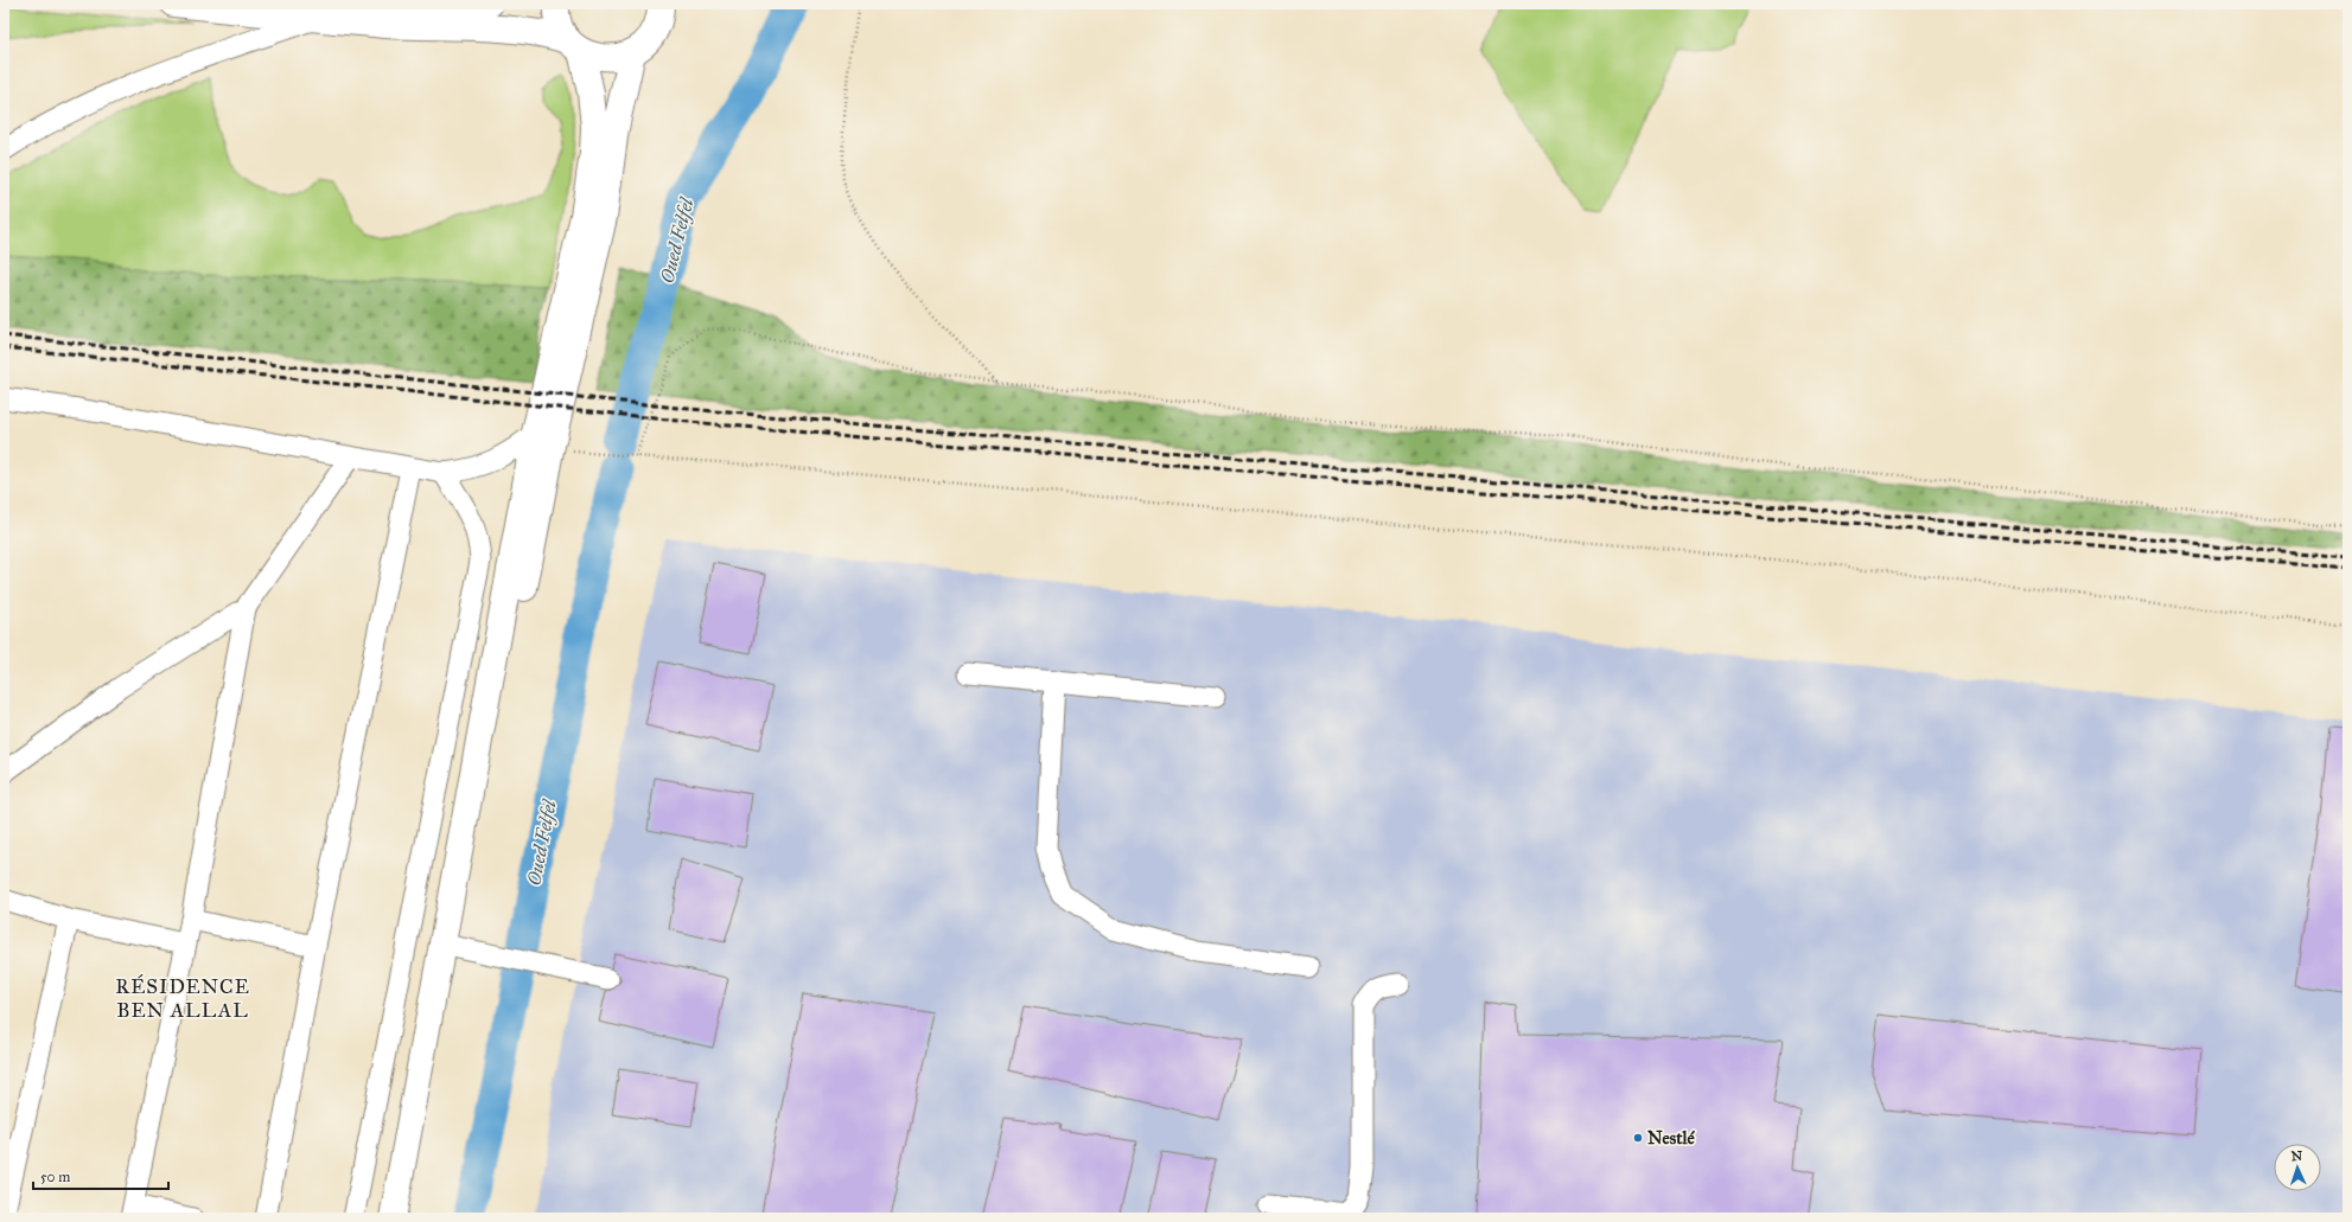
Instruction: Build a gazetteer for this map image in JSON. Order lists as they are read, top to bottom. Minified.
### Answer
{"districts":["RÉSIDENCE BEN ALLAL"],"water":["Oued Felfel"],"places":["Nestlé"],"scale_bar":"50 m","north":"top"}
